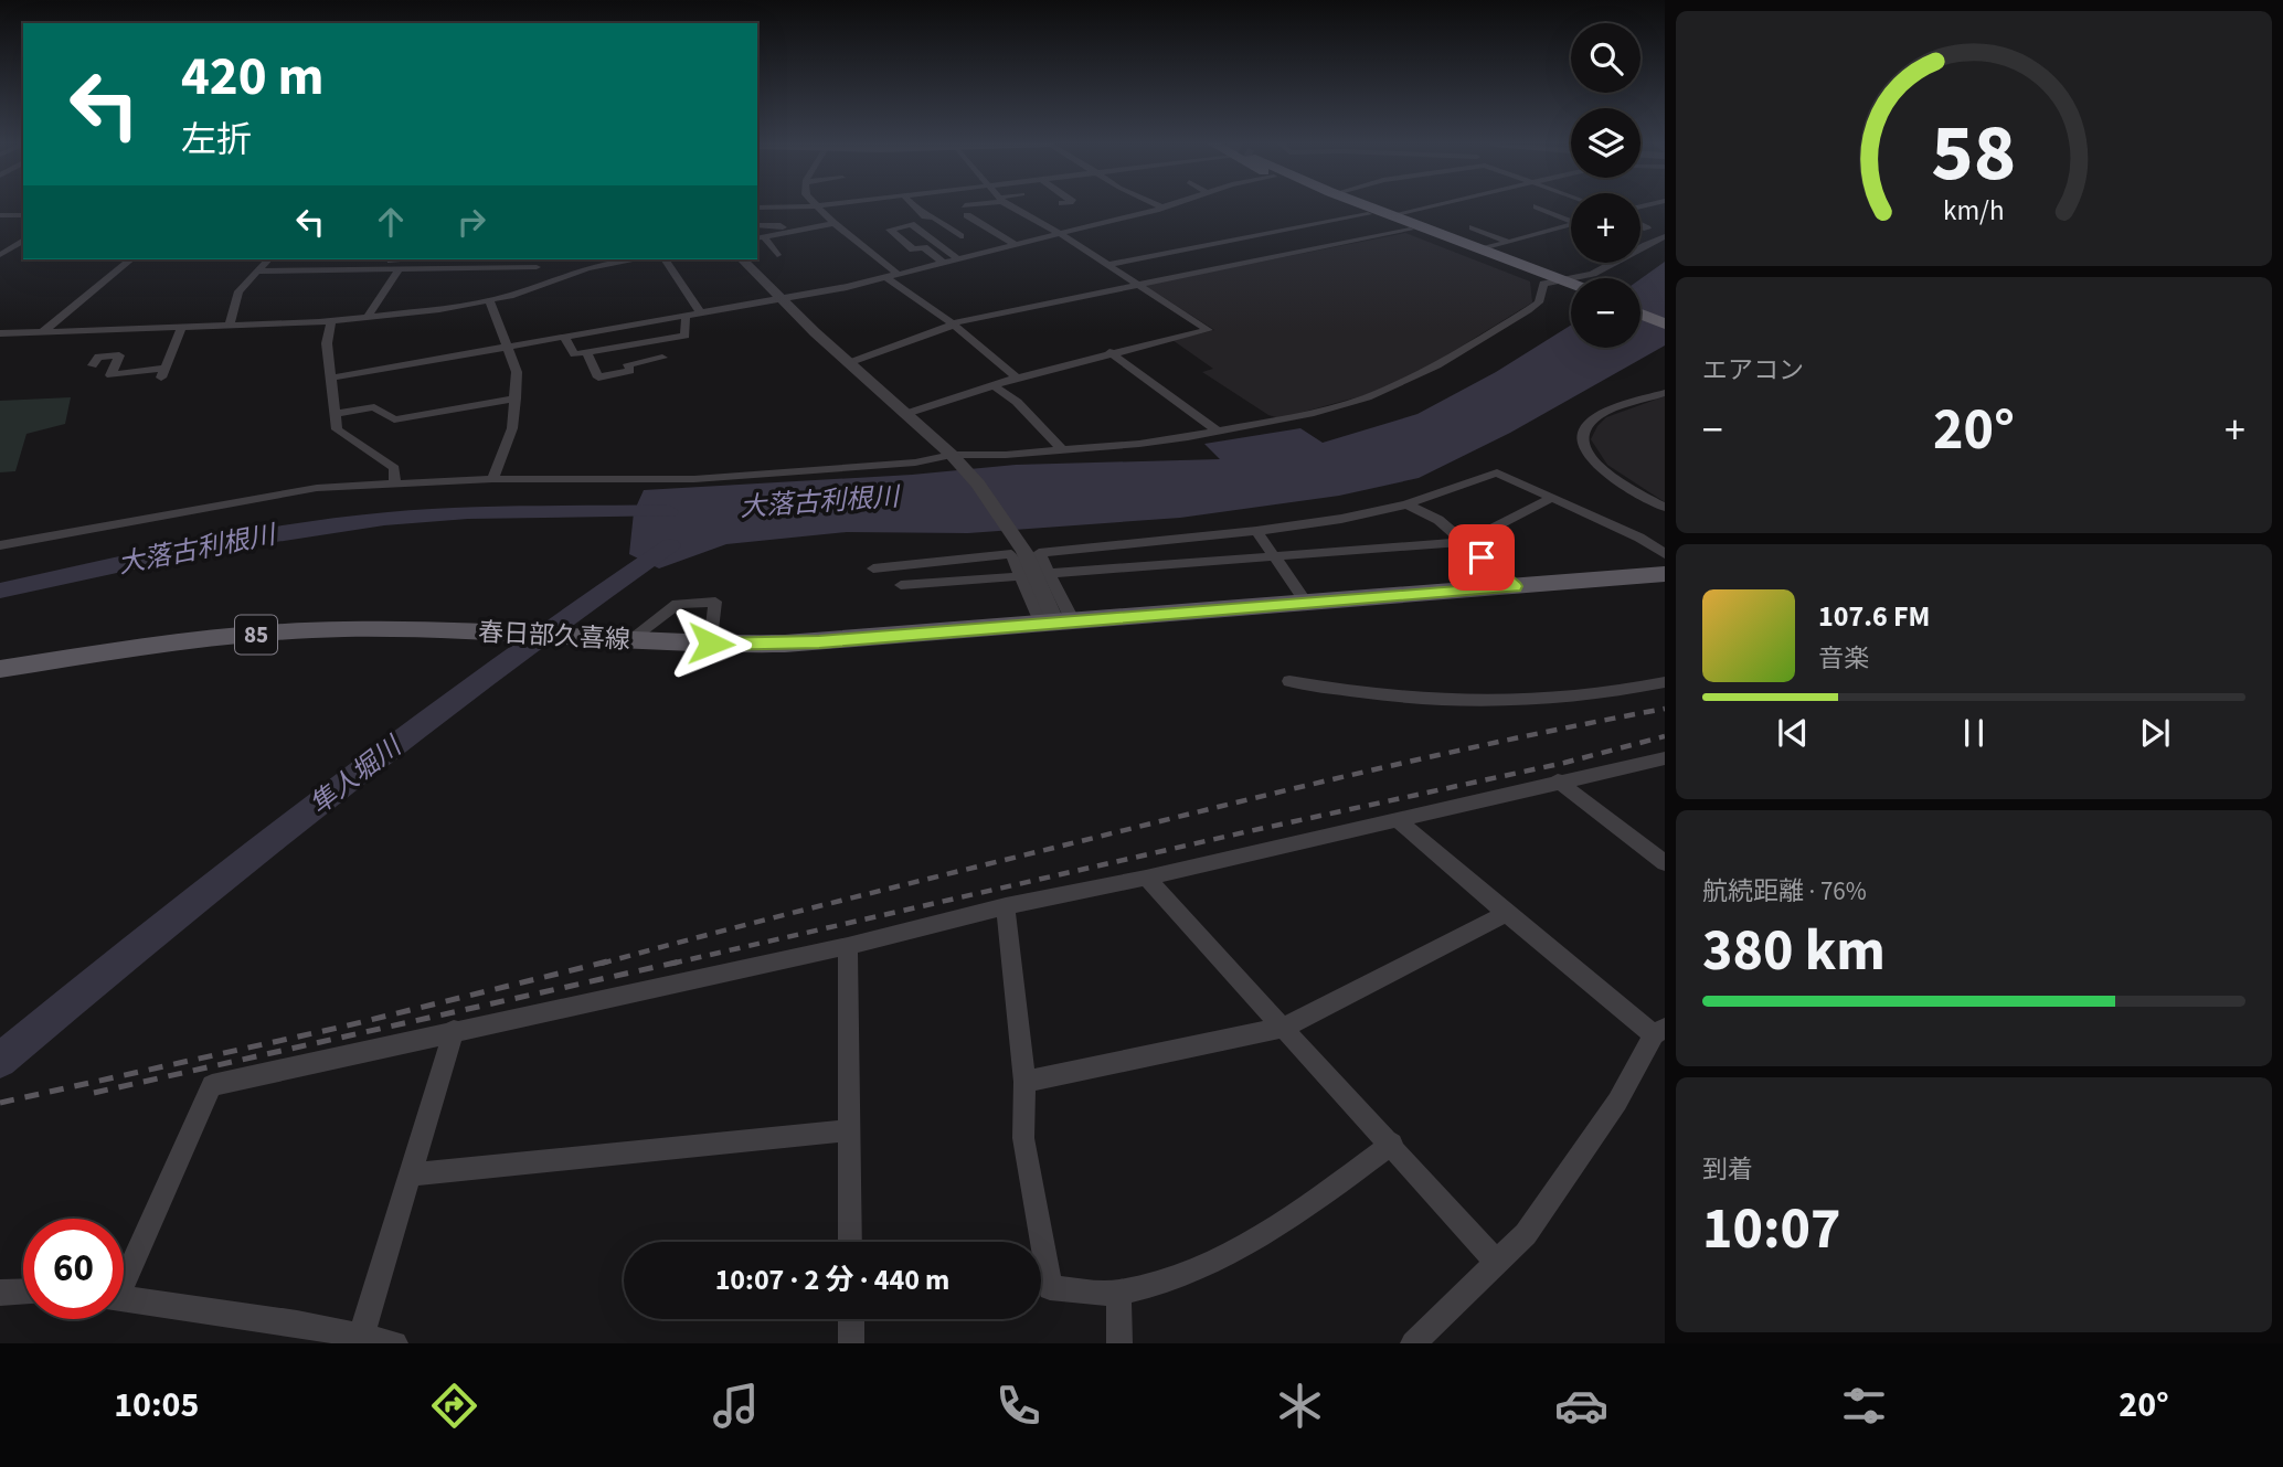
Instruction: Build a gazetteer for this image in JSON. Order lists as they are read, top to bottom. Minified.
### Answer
{"streets":{"main road":["85","春日部久喜線"]},"water":["大落古利根川","隼人堀川"],"page":{"map_buttons":["+","−"],"turn":["420 m","左折"],"tile":["エアコン",["航続距離 · 76%","380 km"],["到着","10:07"]],"heat":["−","20°","+"],"song":["107.6 FM","音楽"],"limit":"60","trip":"10:07 · 2 分 · 440 m","tabs":["10:05","20°"],"gauge":["58","km/h"]}}
